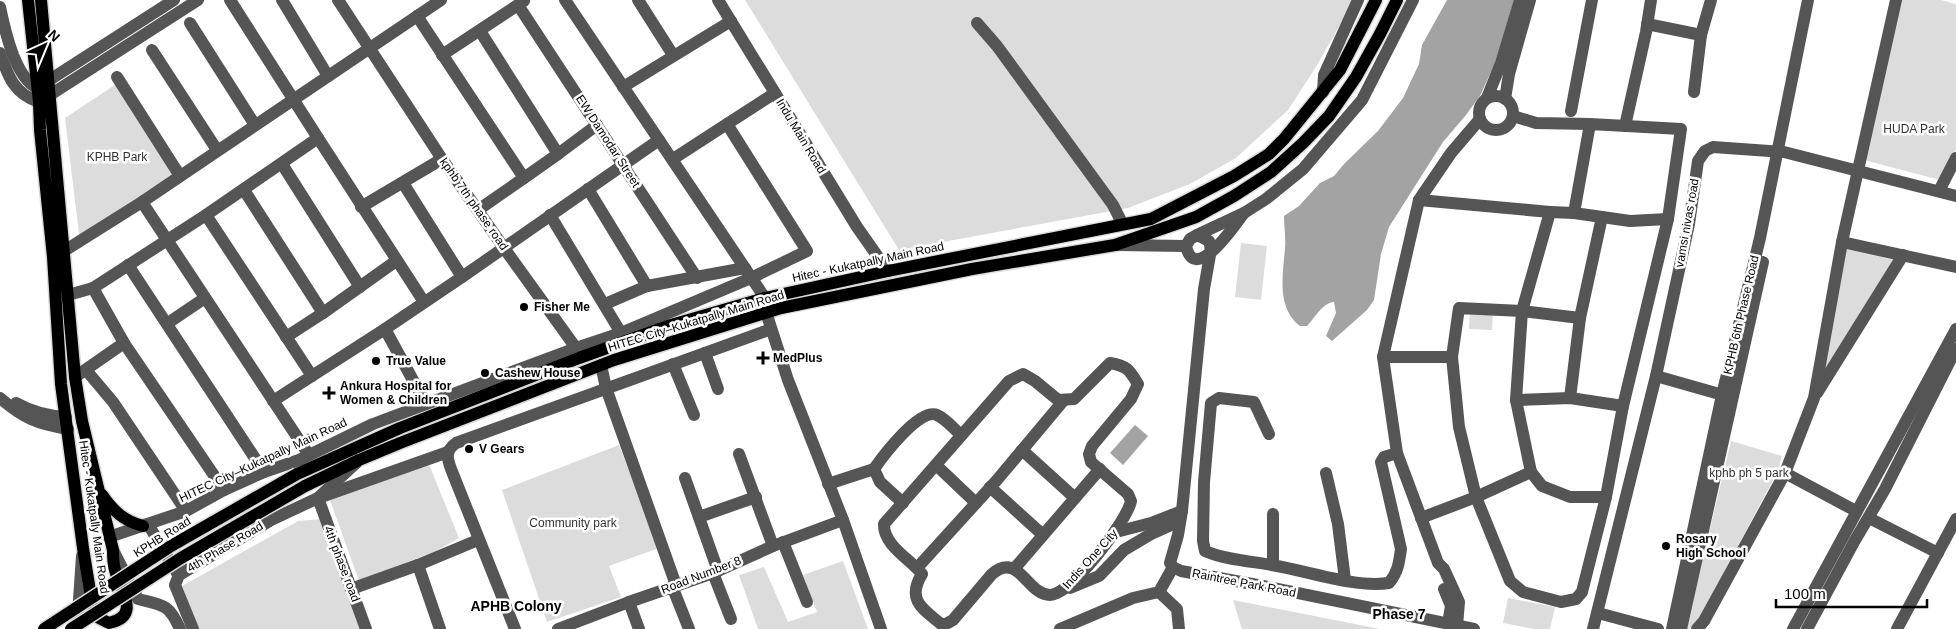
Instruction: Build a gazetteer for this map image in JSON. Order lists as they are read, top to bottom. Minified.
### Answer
{"streets":{"main road":["Hitec - Kukatpally Main Road","HITEC City–Kukatpally Main Road","KPHB Road"],"street":["Indu Main Road","EW Damodar Street","kphb 7th phase road","vamsi nivas road","KPHB 6th Phase Road","4th Phase Road","Indis One City","4th phase road","Road Number 8","Raintree Park Road"]},"crossings":[["Indu Main Road","Hitec - Kukatpally Main Road"],["kphb 7th phase road","Hitec - Kukatpally Main Road"],["kphb 7th phase road","HITEC City–Kukatpally Main Road"],["vamsi nivas road","KPHB 6th Phase Road"],["Hitec - Kukatpally Main Road","HITEC City–Kukatpally Main Road"],["Hitec - Kukatpally Main Road","KPHB Road"],["HITEC City–Kukatpally Main Road","4th Phase Road"],["HITEC City–Kukatpally Main Road","4th phase road"]],"districts":["APHB Colony","Phase 7"],"parks":["HUDA Park","KPHB Park","kphb ph 5 park","Community park"],"places":{"other":["Fisher Me","True Value","Cashew House","V Gears","Rosary High School"],"health":["MedPlus","Ankura Hospital for Women & Children"]},"scale_bar":"100 m","north":"top right"}
